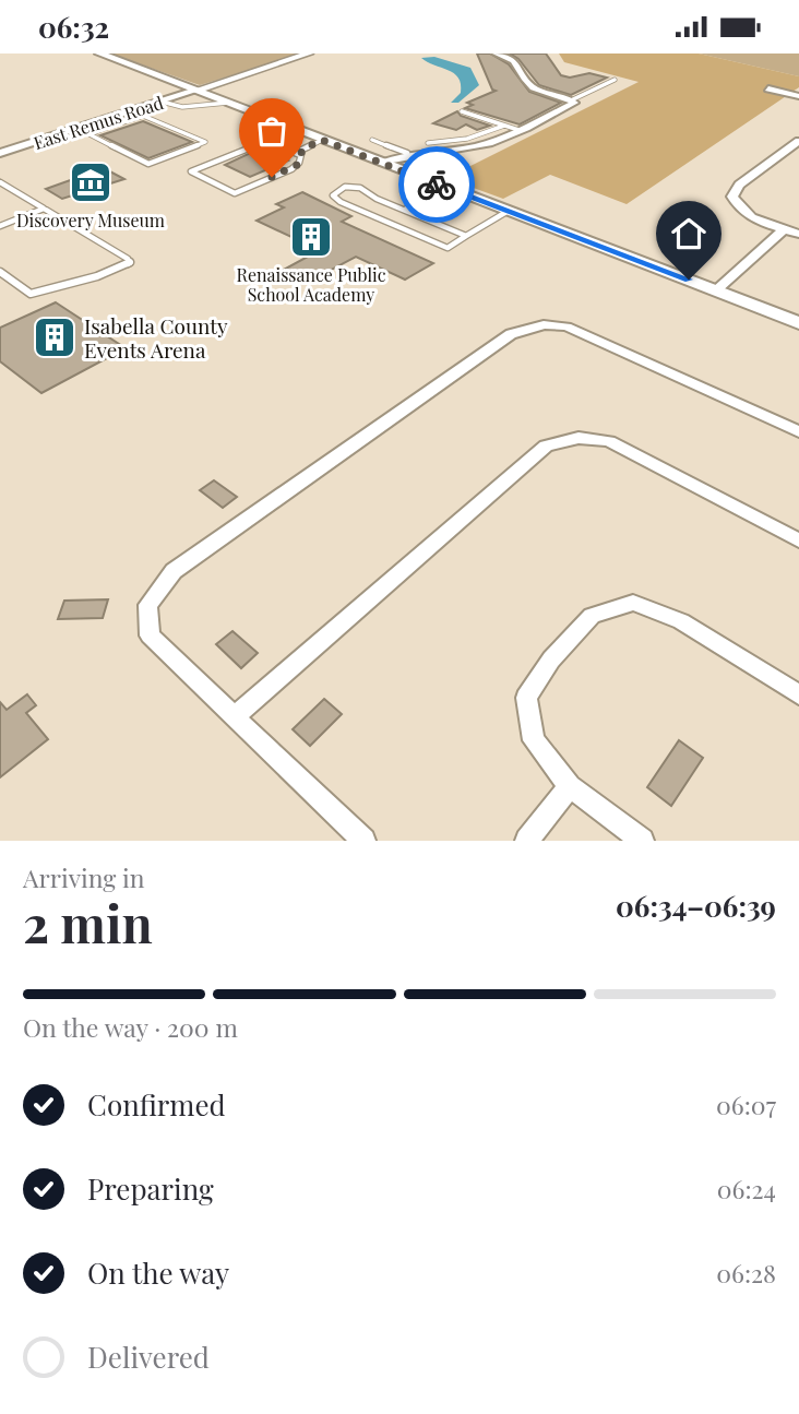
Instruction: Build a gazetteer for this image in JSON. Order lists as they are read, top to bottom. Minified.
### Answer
{"streets":{"street":["East Remus Road"]},"places":{"museum":["Discovery Museum"],"building":["Renaissance Public School Academy","Isabella County Events Arena"]},"page":{"status":"06:32","heading":["2 min","Arriving in","06:34–06:39"],"bar":"On the way · 200 m","list":[["Confirmed","06:07"],["Preparing","06:24"],["On the way","06:28"],"Delivered"]}}
